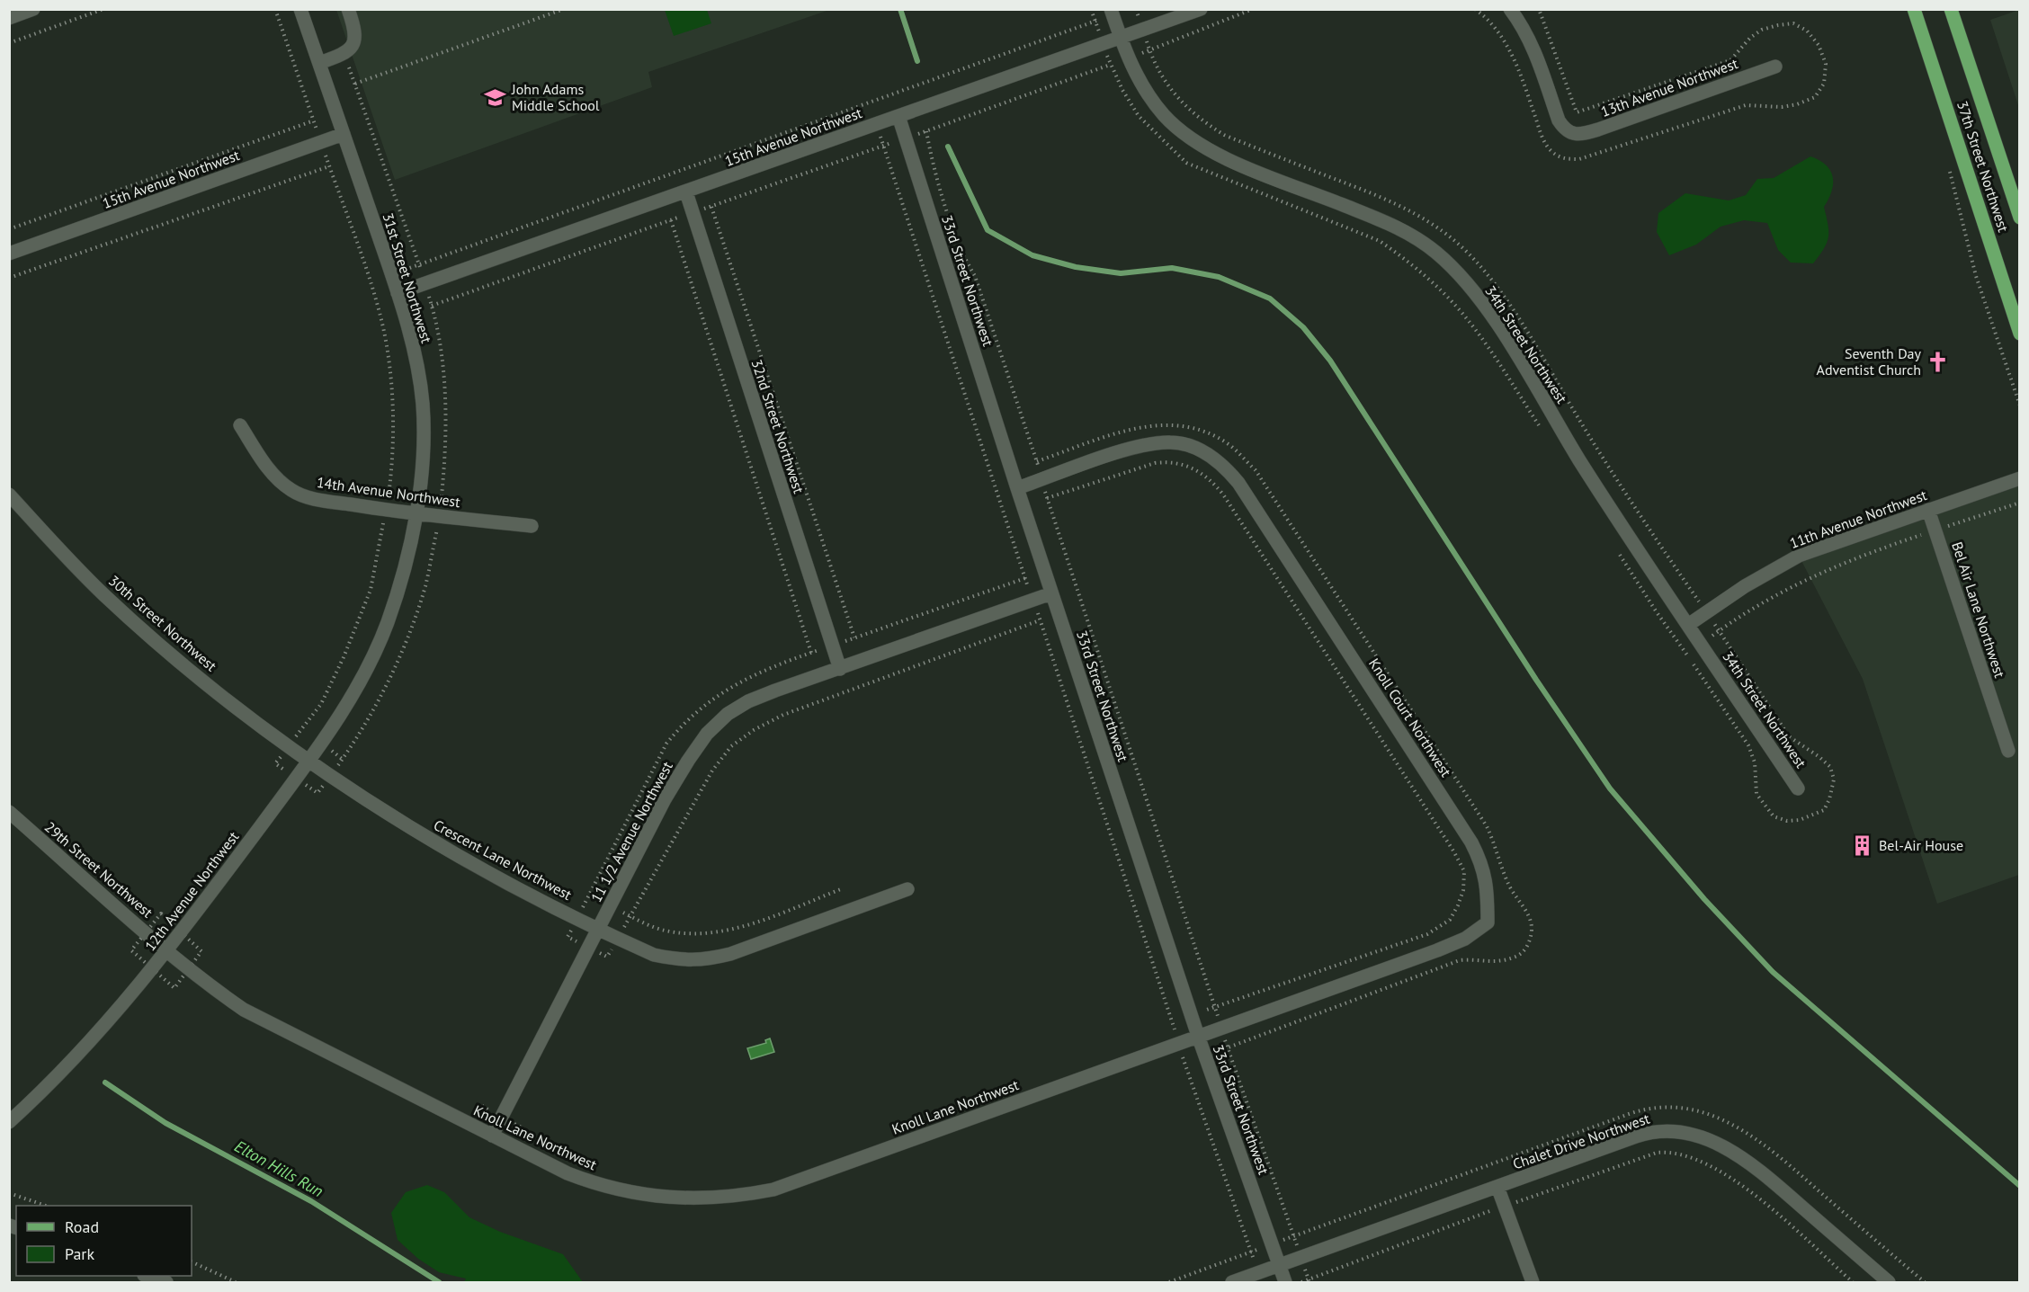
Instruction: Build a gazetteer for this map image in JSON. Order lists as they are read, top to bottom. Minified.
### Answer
{"streets":{"main road":["37th Street Northwest"],"street":["13th Avenue Northwest","15th Avenue Northwest","31st Street Northwest","33rd Street Northwest","34th Street Northwest","32nd Street Northwest","14th Avenue Northwest","11th Avenue Northwest","Bel Air Lane Northwest","30th Street Northwest","Knoll Court Northwest","11 1/2 Avenue Northwest","Crescent Lane Northwest","29th Street Northwest","12th Avenue Northwest","Knoll Lane Northwest","Chalet Drive Northwest"]},"crossings":[["15th Avenue Northwest","31st Street Northwest"],["15th Avenue Northwest","33rd Street Northwest"],["15th Avenue Northwest","34th Street Northwest"],["15th Avenue Northwest","32nd Street Northwest"],["31st Street Northwest","14th Avenue Northwest"],["31st Street Northwest","12th Avenue Northwest"],["33rd Street Northwest","Knoll Court Northwest"],["33rd Street Northwest","11 1/2 Avenue Northwest"],["33rd Street Northwest","Knoll Lane Northwest"],["33rd Street Northwest","Chalet Drive Northwest"],["34th Street Northwest","11th Avenue Northwest"],["32nd Street Northwest","11 1/2 Avenue Northwest"],["11th Avenue Northwest","Bel Air Lane Northwest"],["30th Street Northwest","Crescent Lane Northwest"],["30th Street Northwest","12th Avenue Northwest"],["Knoll Court Northwest","Knoll Lane Northwest"],["11 1/2 Avenue Northwest","Crescent Lane Northwest"],["11 1/2 Avenue Northwest","Knoll Lane Northwest"],["Crescent Lane Northwest","12th Avenue Northwest"],["29th Street Northwest","12th Avenue Northwest"],["29th Street Northwest","Knoll Lane Northwest"],["12th Avenue Northwest","Knoll Lane Northwest"]],"water":["Elton Hills Run"],"places":{"school or university":["John Adams Middle School"],"church":["Seventh Day Adventist Church"],"building":["Bel-Air House"]},"legend":["Road","Park"]}
